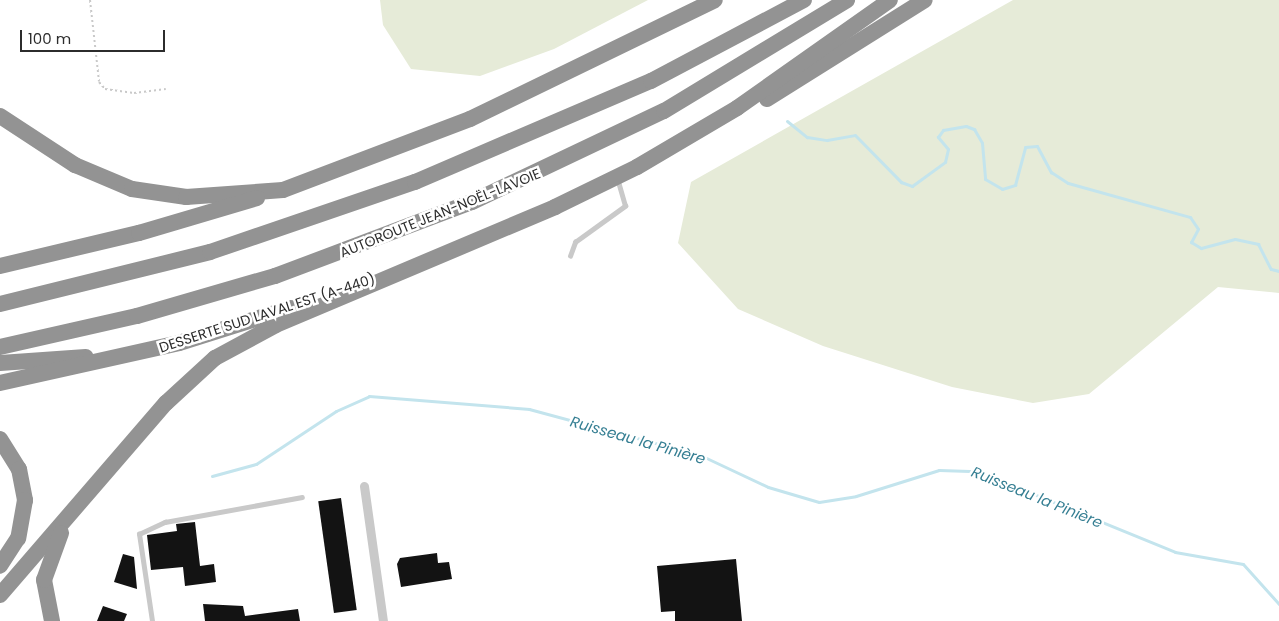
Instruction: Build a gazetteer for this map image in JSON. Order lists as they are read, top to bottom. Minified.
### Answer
{"streets":{"highway":["AUTOROUTE JEAN-NOËL-LAVOIE","DESSERTE SUD LAVAL EST (A-440)"]},"water":["Ruisseau la Pinière"],"scale_bar":"100 m"}
